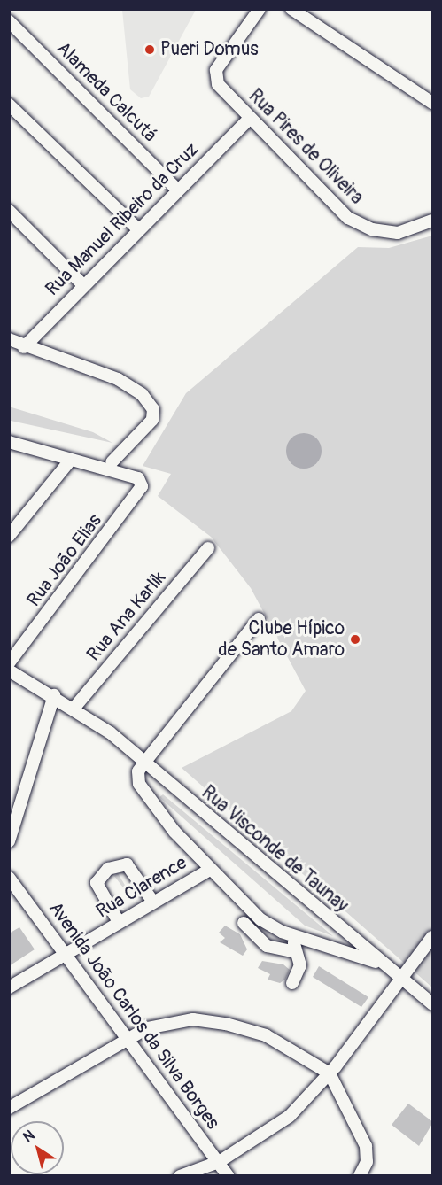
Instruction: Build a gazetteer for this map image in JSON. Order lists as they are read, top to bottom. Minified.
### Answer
{"streets":{"street":["Alameda Calcutá","Rua Pires de Oliveira","Rua Manuel Ribeiro da Cruz","Rua João Elias","Rua Ana Karlik","Rua Visconde de Taunay","Rua Clarence","Avenida João Carlos da Silva Borges"]},"crossings":[["Alameda Calcutá","Rua Manuel Ribeiro da Cruz"],["Rua Pires de Oliveira","Rua Manuel Ribeiro da Cruz"],["Rua Ana Karlik","Rua Visconde de Taunay"],["Rua Visconde de Taunay","Rua Clarence"],["Rua Clarence","Avenida João Carlos da Silva Borges"]],"places":["Pueri Domus","Clube Hípico de Santo Amaro"],"north":"top left"}
